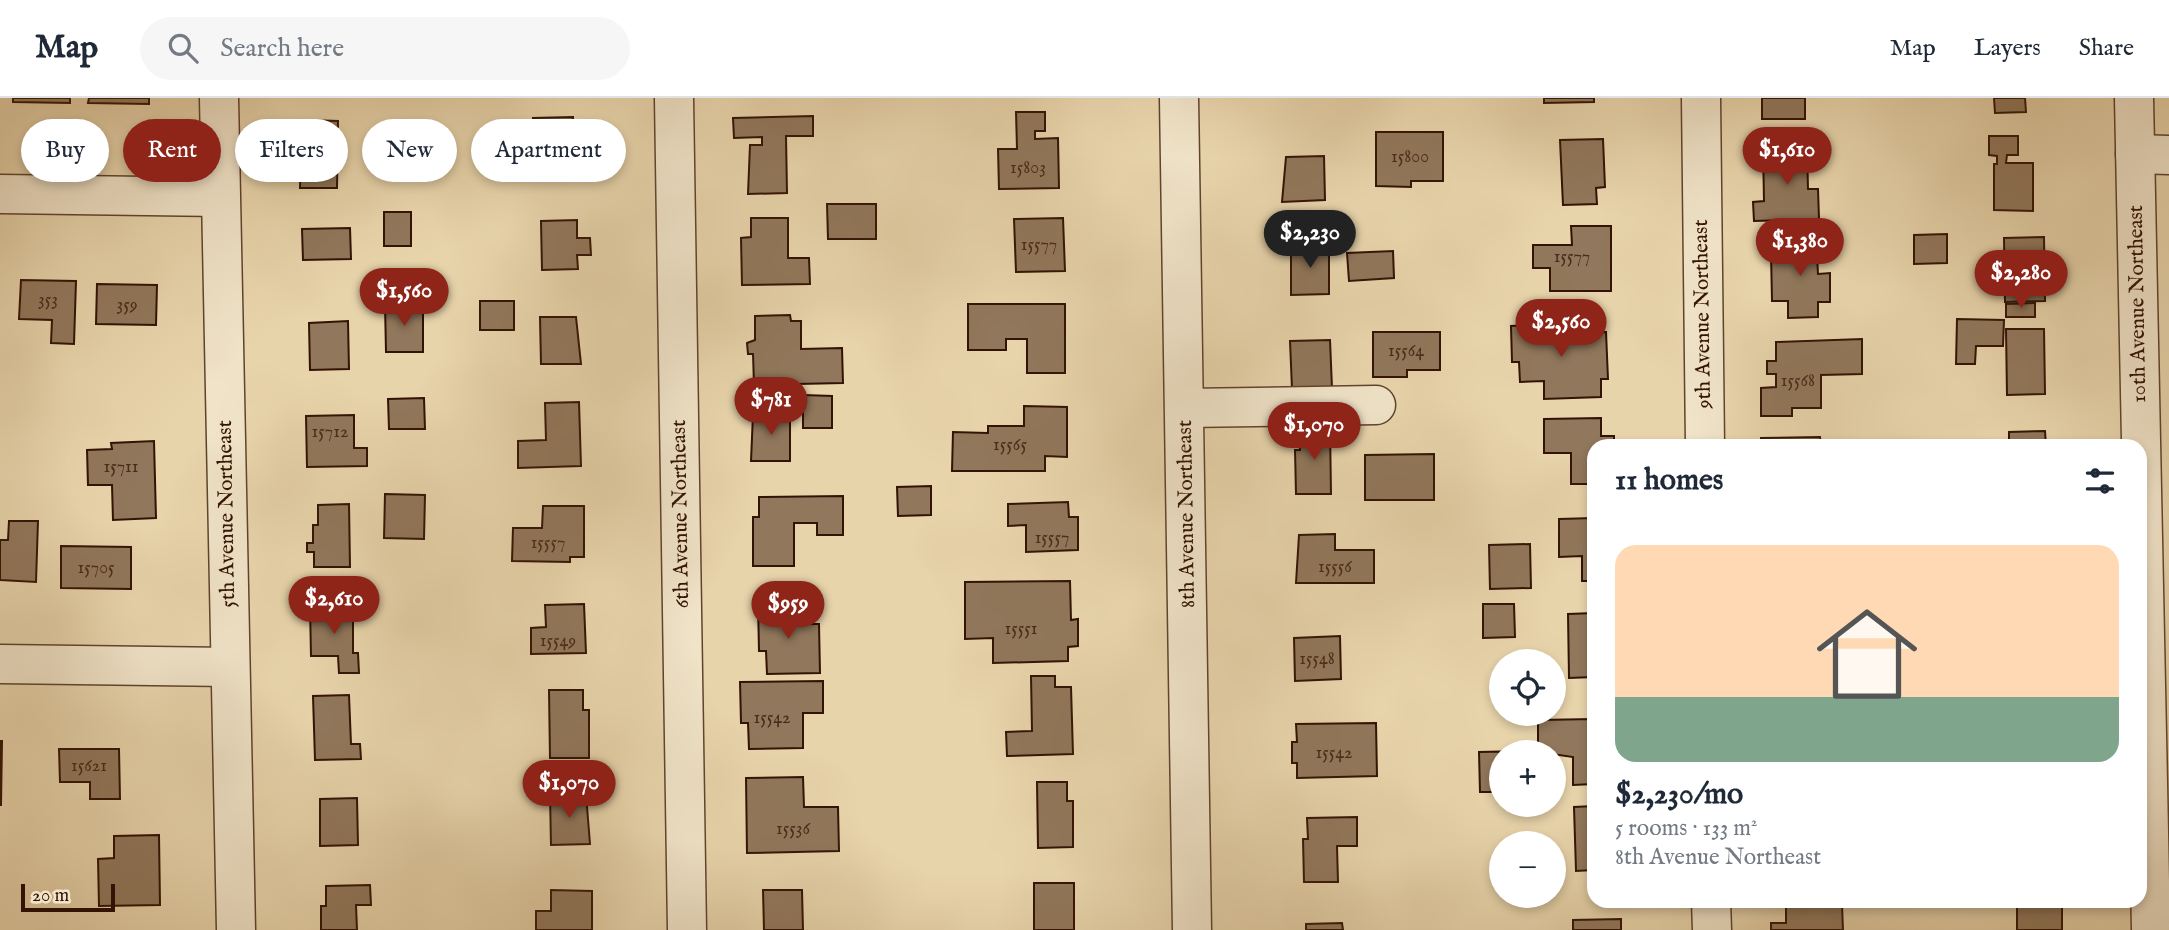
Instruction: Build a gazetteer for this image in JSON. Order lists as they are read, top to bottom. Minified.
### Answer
{"streets":{"street":["10th Avenue Northeast","9th Avenue Northeast","5th Avenue Northeast","6th Avenue Northeast","8th Avenue Northeast"]},"house_numbers":["15800","15803","15577","15577","353","359","15564","15568","15712","15565","15711","15557","15557","15556","15705","15551","15549","15548","15542","15542","15621","15536"],"scale_bar":"20 m","page":{"header":"Map","search":"Search here","nav":["Map","Layers","Share"],"chip":["Buy","Rent","Filters","New","Apartment"],"price":["$1,610","$2,230","$1,380","$2,280","$1,560","$2,560","$781","$1,070","$2,610","$959","$1,070"],"heading":"11 homes","list":[{"name":"$2,230/mo","note":"5 rooms · 133 m² · 8th Avenue Northeast"}],"map_buttons":["+","−"],"scale":"20 m"}}
